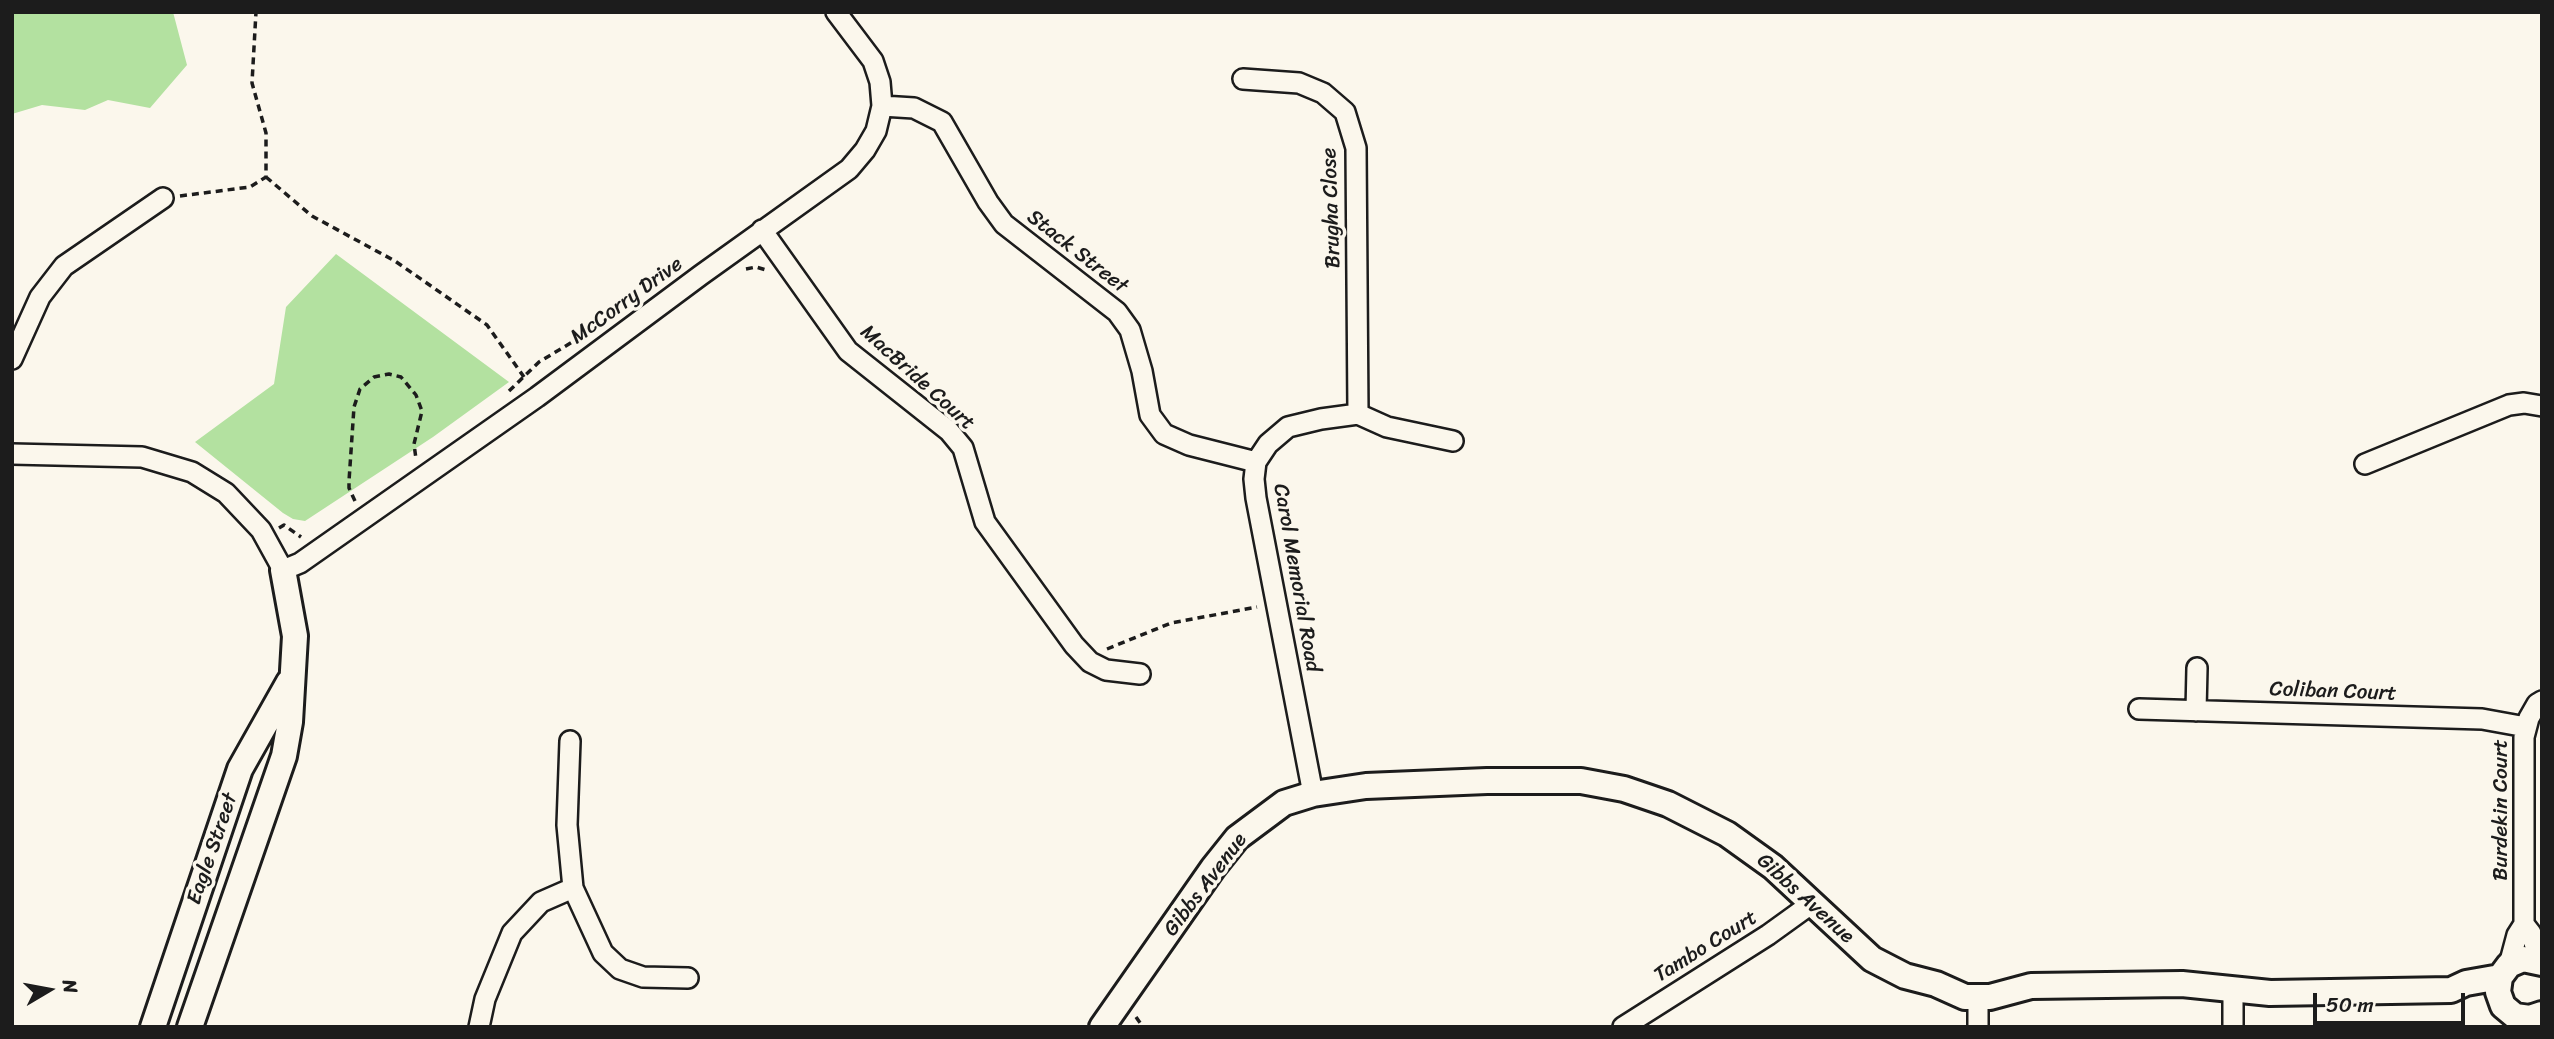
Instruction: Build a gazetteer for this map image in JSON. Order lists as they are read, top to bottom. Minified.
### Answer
{"streets":{"street":["Brugha Close","Stack Street","McCorry Drive","MacBride Court","Carol Memorial Road","Coliban Court","Burdekin Court","Eagle Street","Gibbs Avenue","Tambo Court"]},"crossings":[["Brugha Close","Carol Memorial Road"],["Stack Street","McCorry Drive"],["Stack Street","Carol Memorial Road"],["McCorry Drive","MacBride Court"],["McCorry Drive","Eagle Street"],["Carol Memorial Road","Gibbs Avenue"],["Coliban Court","Burdekin Court"],["Burdekin Court","Gibbs Avenue"],["Gibbs Avenue","Tambo Court"]],"scale_bar":"50 m","north":"right"}
